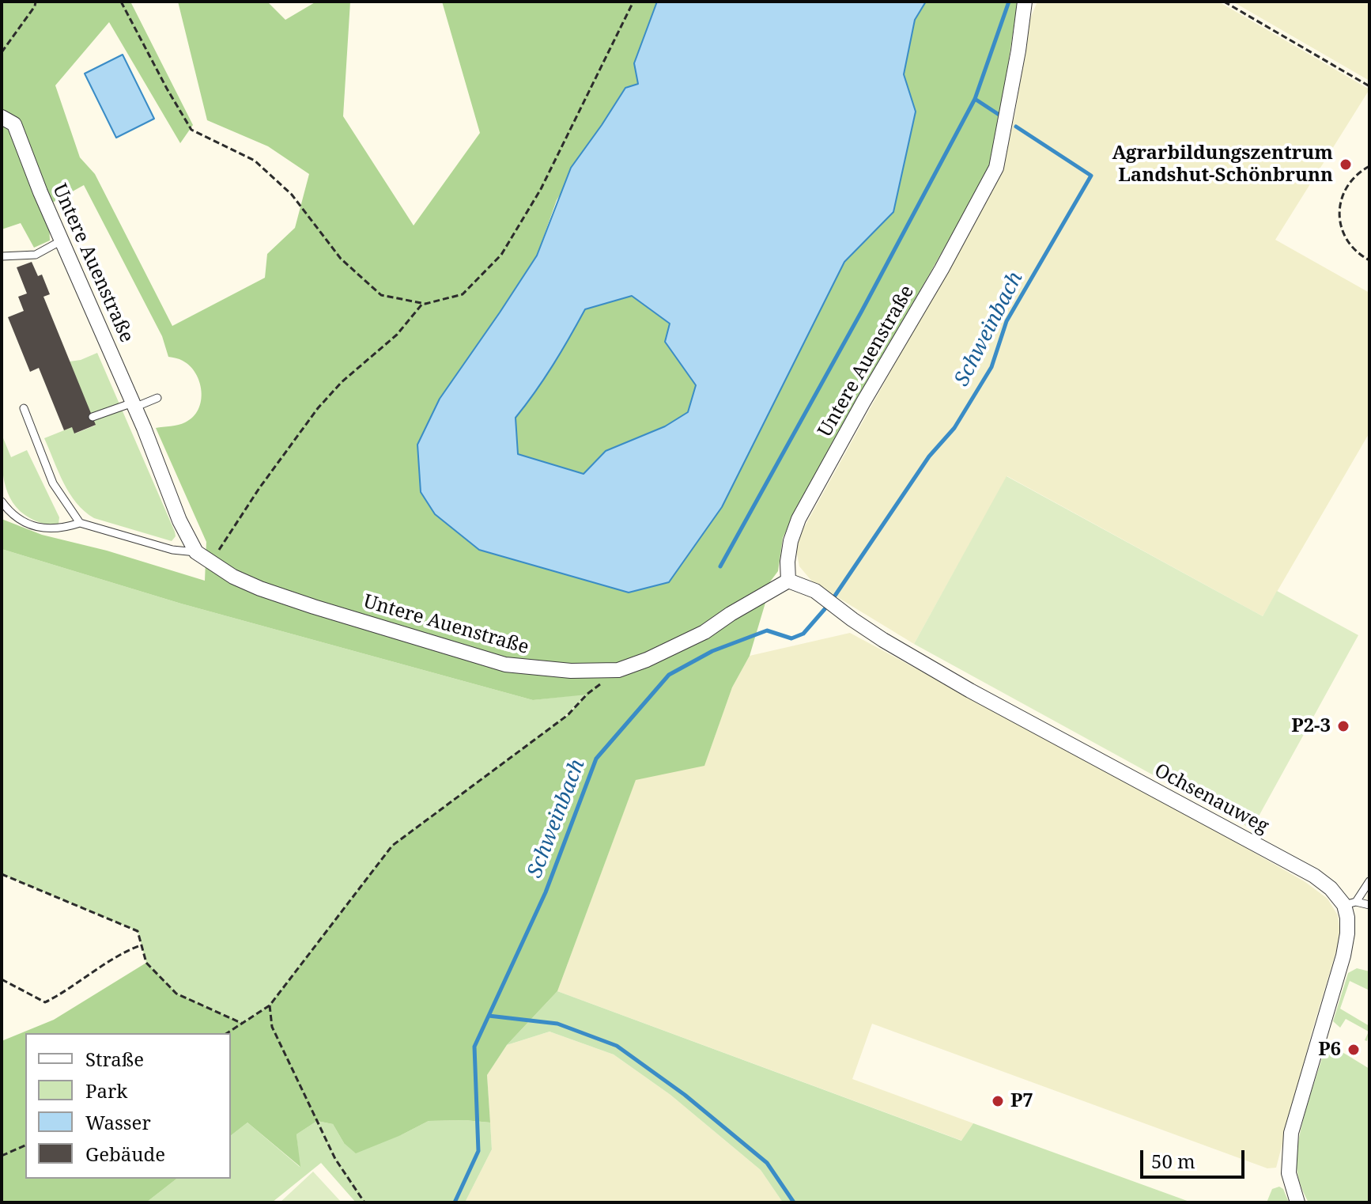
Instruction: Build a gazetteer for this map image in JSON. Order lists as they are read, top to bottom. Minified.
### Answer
{"streets":{"street":["Untere Auenstraße","Ochsenauweg"]},"crossings":[["Untere Auenstraße","Ochsenauweg"]],"water":["Schweinbach"],"places":["Agrarbildungszentrum Landshut-Schönbrunn","P2-3","P6","P7"],"legend":["Straße","Park","Wasser","Gebäude"],"scale_bar":"50 m"}
